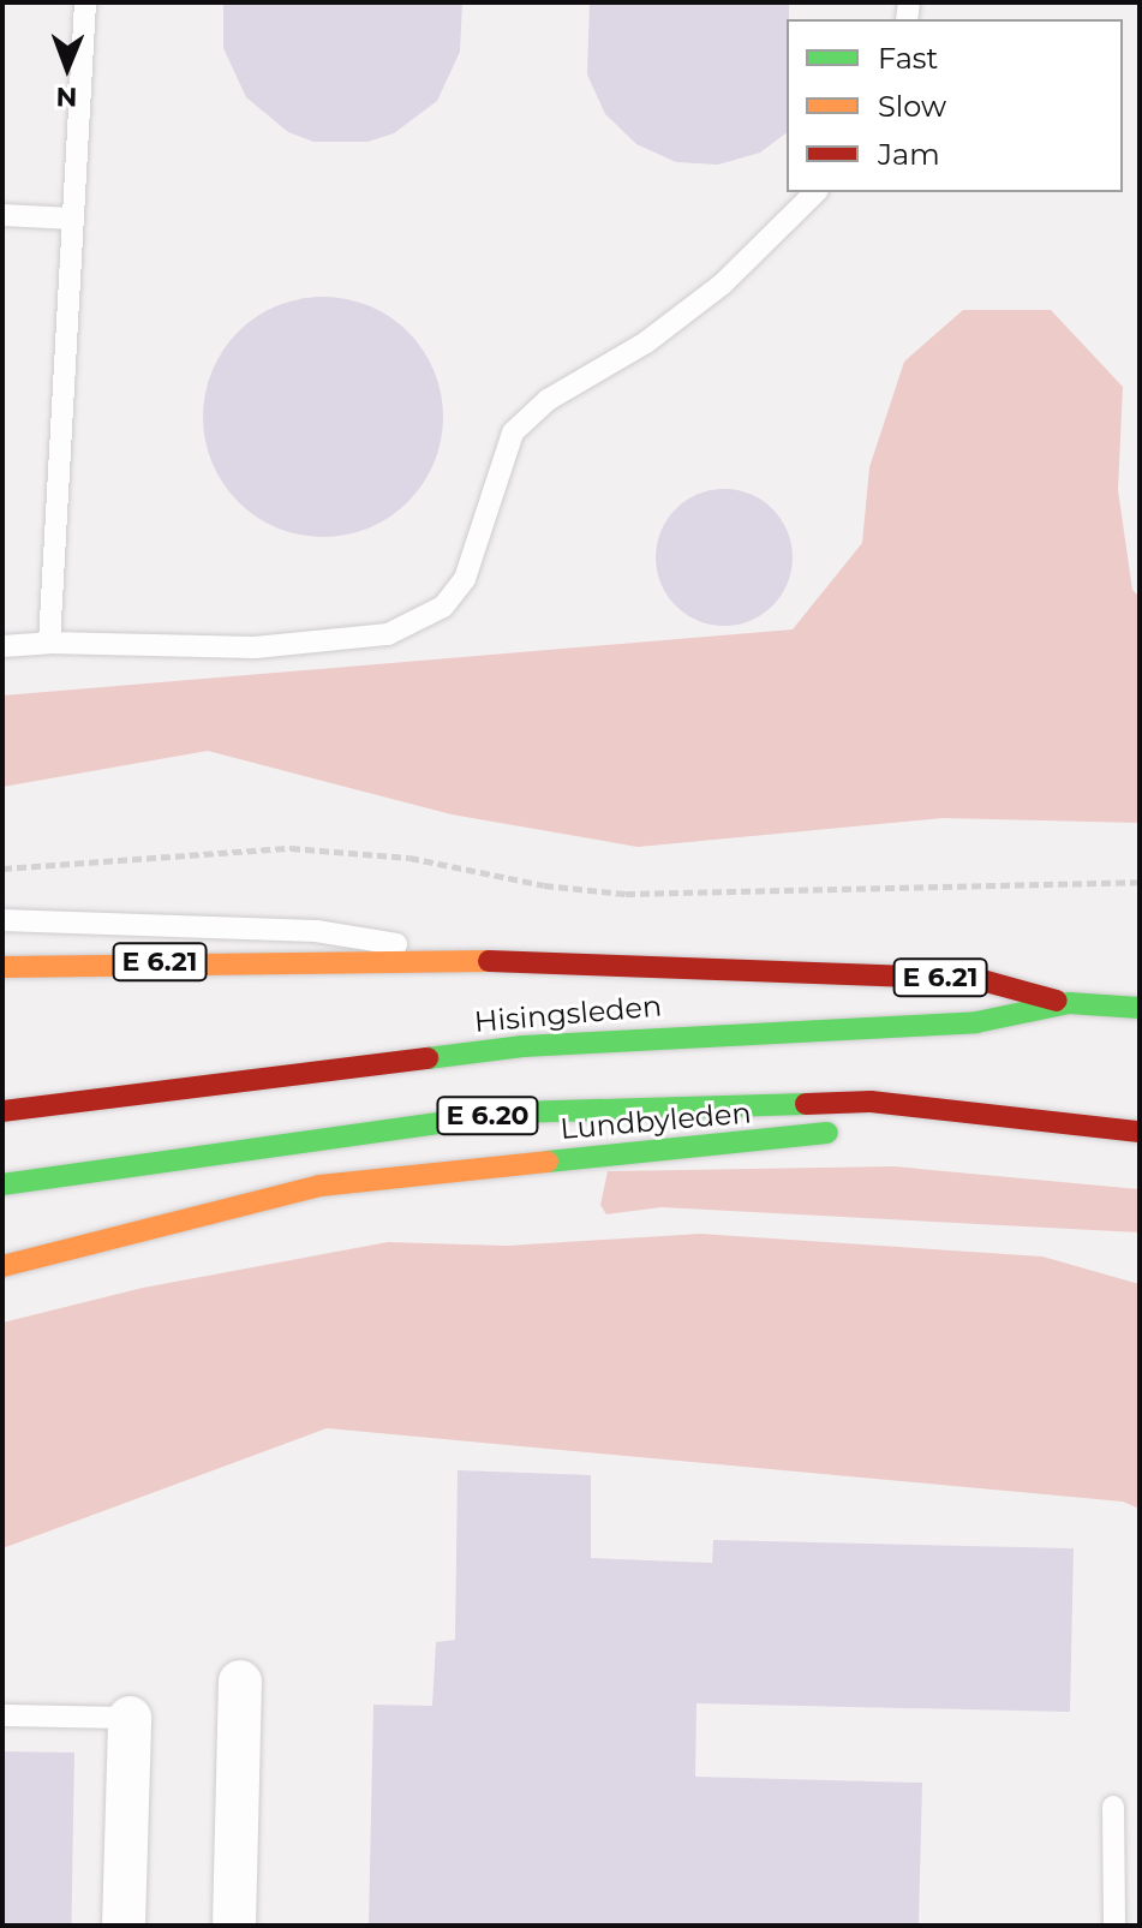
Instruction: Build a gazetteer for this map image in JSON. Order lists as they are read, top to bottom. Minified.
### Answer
{"streets":{"highway":["E 6.21","Hisingsleden","E 6.20","Lundbyleden"]},"crossings":[["E 6.21","Hisingsleden"],["E 6.20","Lundbyleden"]],"legend":["Fast","Slow","Jam"],"north":"bottom"}
